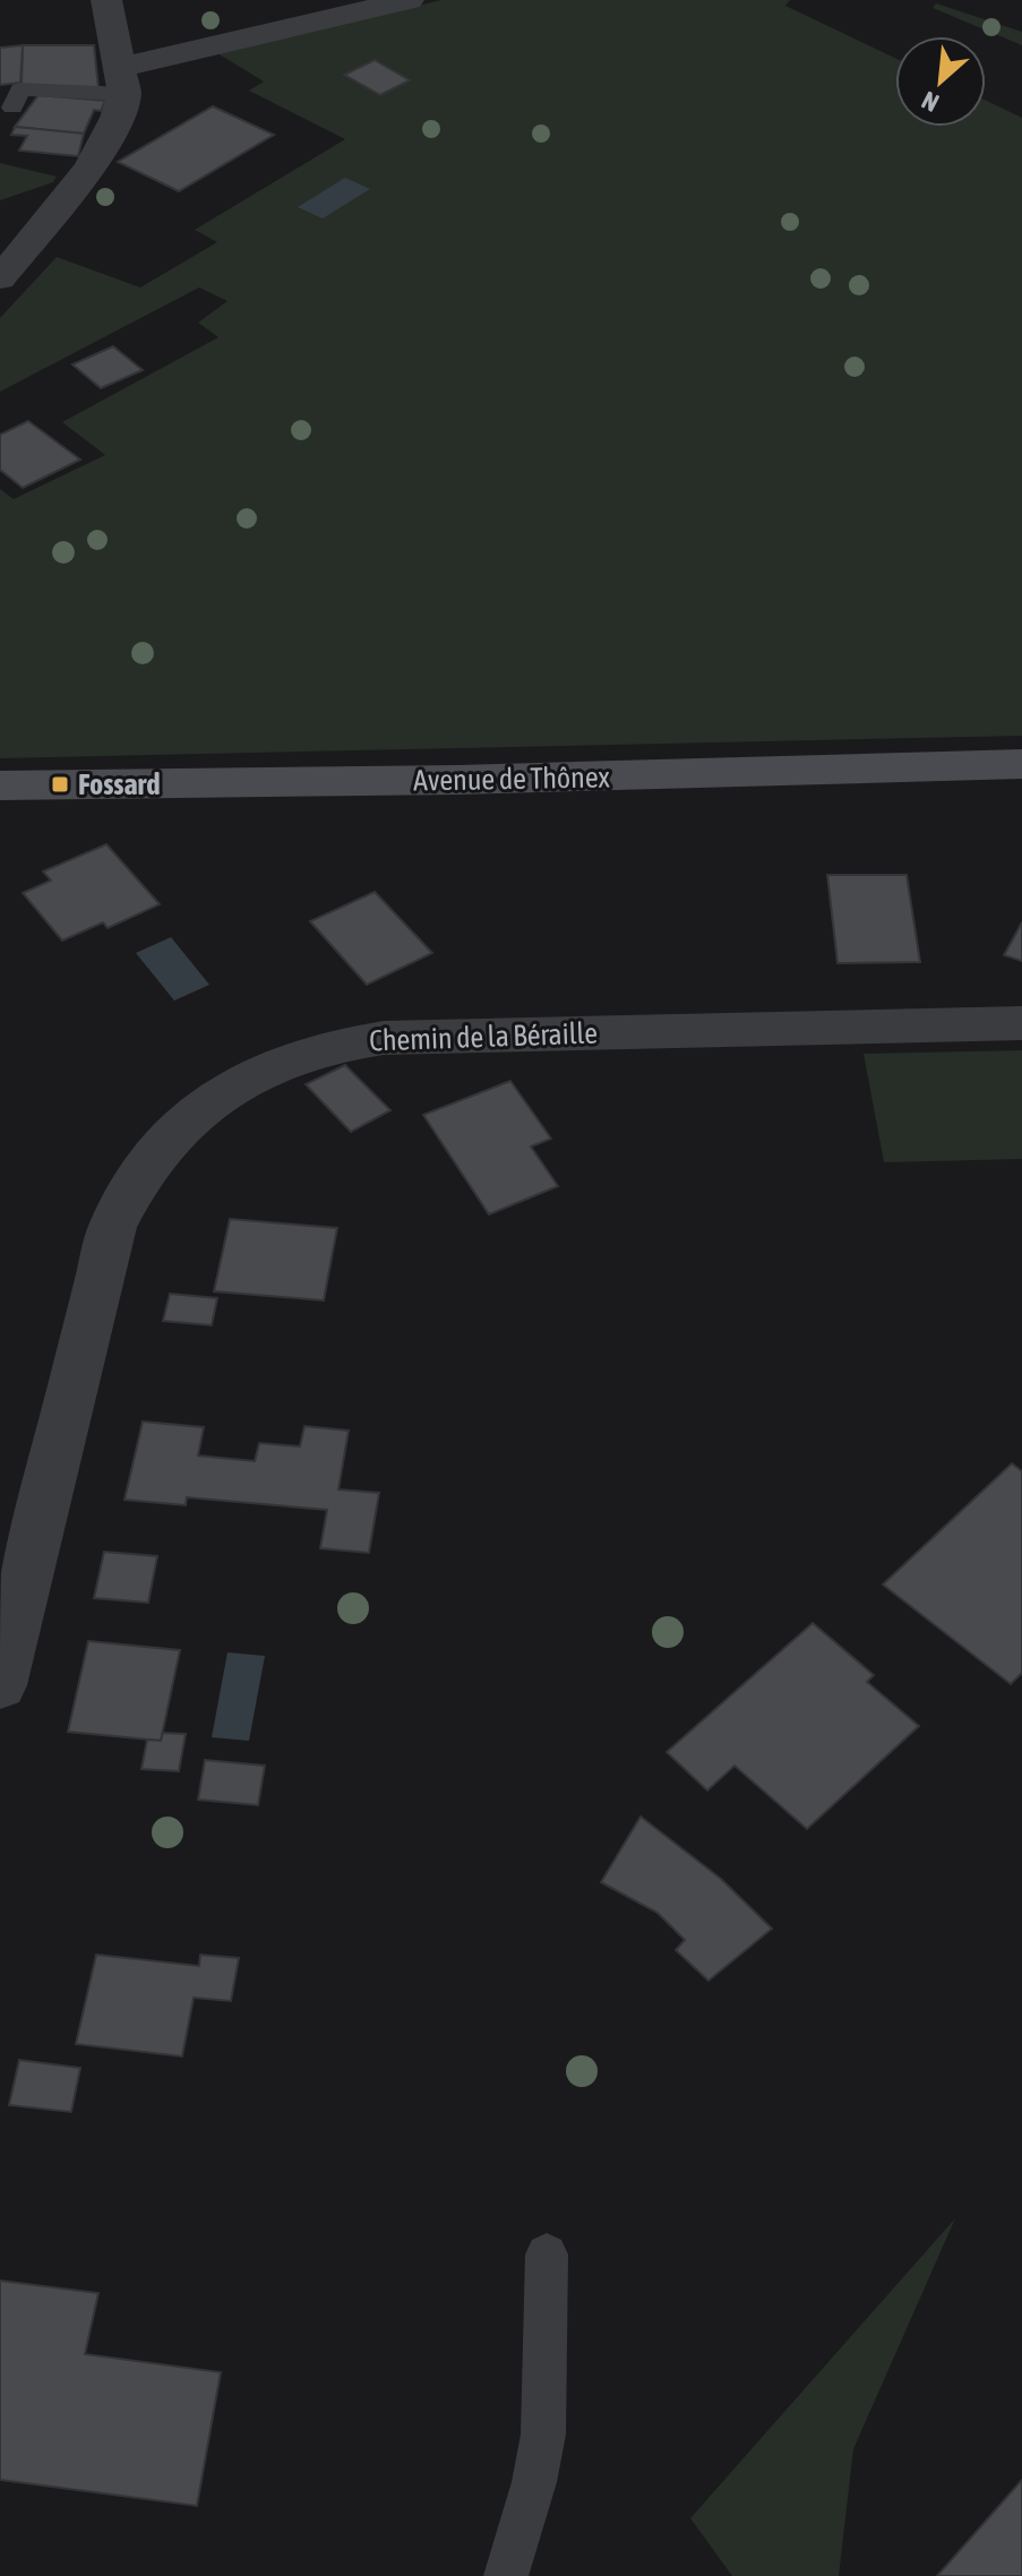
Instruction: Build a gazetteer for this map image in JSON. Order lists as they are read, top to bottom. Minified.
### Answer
{"streets":{"main road":["Avenue de Thônex"],"street":["Chemin de la Béraille"]},"places":{"transit":["Fossard"]},"north":"bottom left"}
